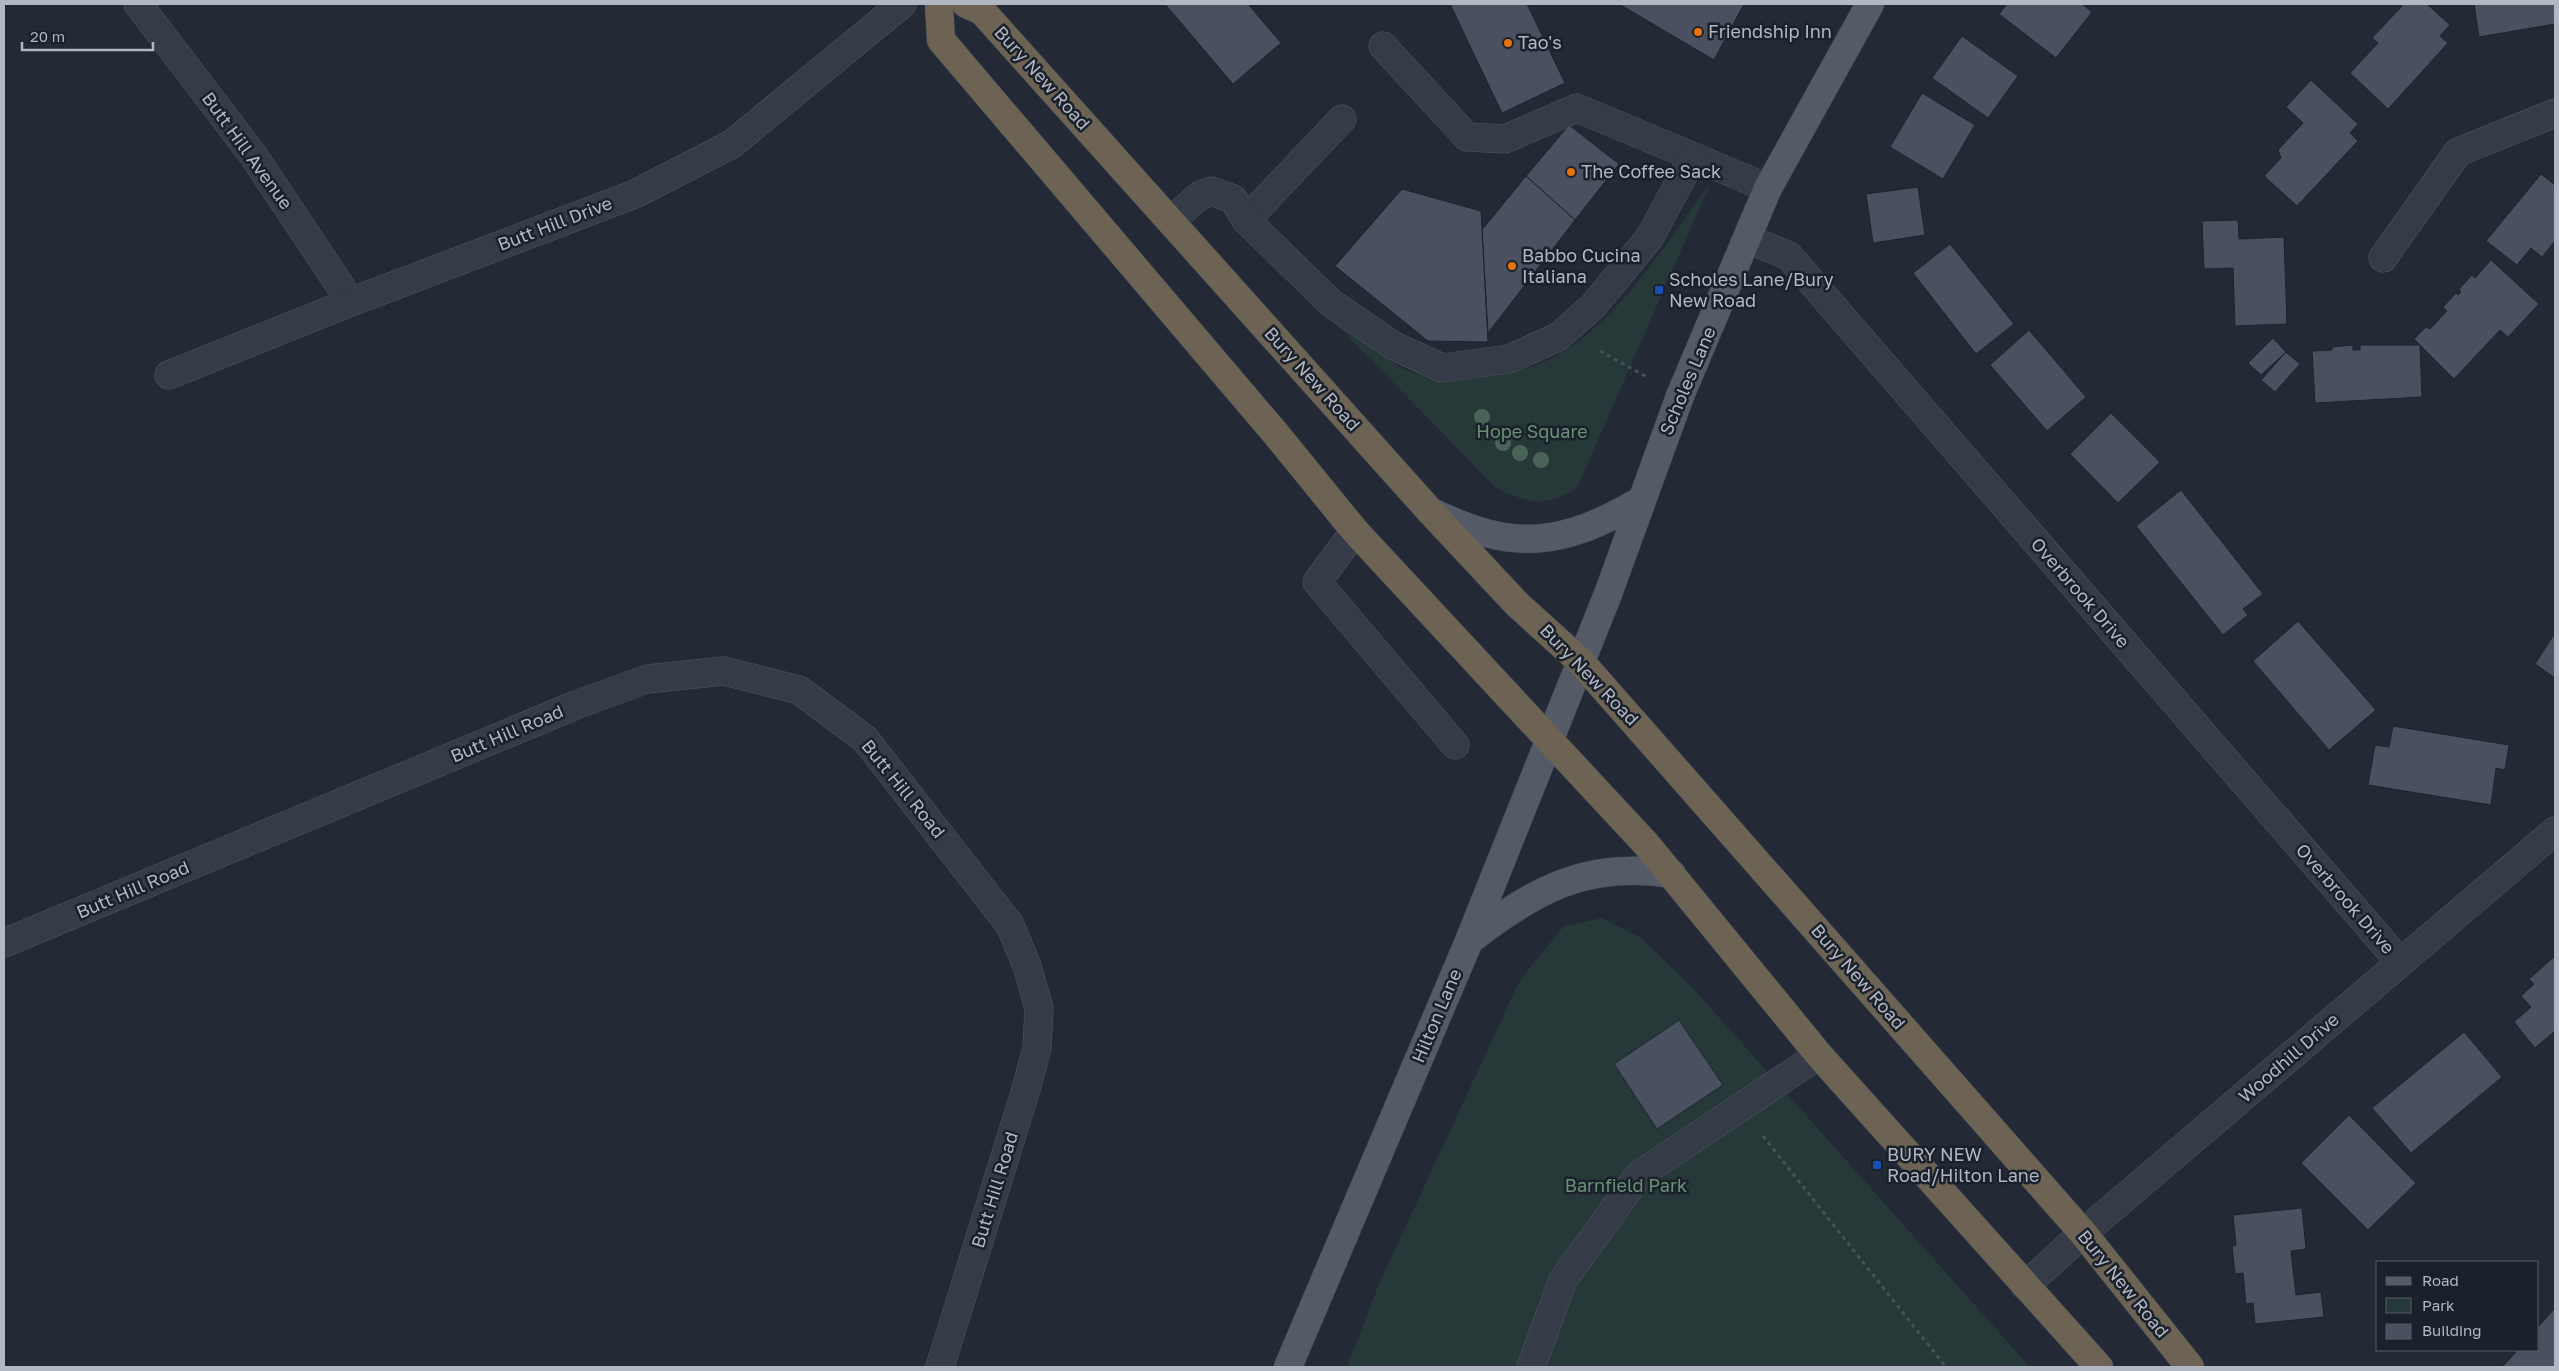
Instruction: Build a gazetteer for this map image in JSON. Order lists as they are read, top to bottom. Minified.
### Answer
{"streets":{"highway":["Bury New Road"],"main road":["Scholes Lane","Hilton Lane"],"street":["Butt Hill Avenue","Butt Hill Drive","Overbrook Drive","Butt Hill Road","Woodhill Drive"]},"crossings":[["Bury New Road","Scholes Lane"],["Bury New Road","Hilton Lane"],["Bury New Road","Woodhill Drive"],["Butt Hill Avenue","Butt Hill Drive"],["Scholes Lane","Overbrook Drive"],["Scholes Lane","Hilton Lane"],["Overbrook Drive","Woodhill Drive"]],"parks":["Hope Square","Barnfield Park"],"places":{"other":["Friendship Inn","Tao's","The Coffee Sack","Babbo Cucina Italiana"],"transit":["Scholes Lane/Bury New Road","BURY NEW Road/Hilton Lane"]},"legend":["Road","Park","Building"],"scale_bar":"20 m"}
